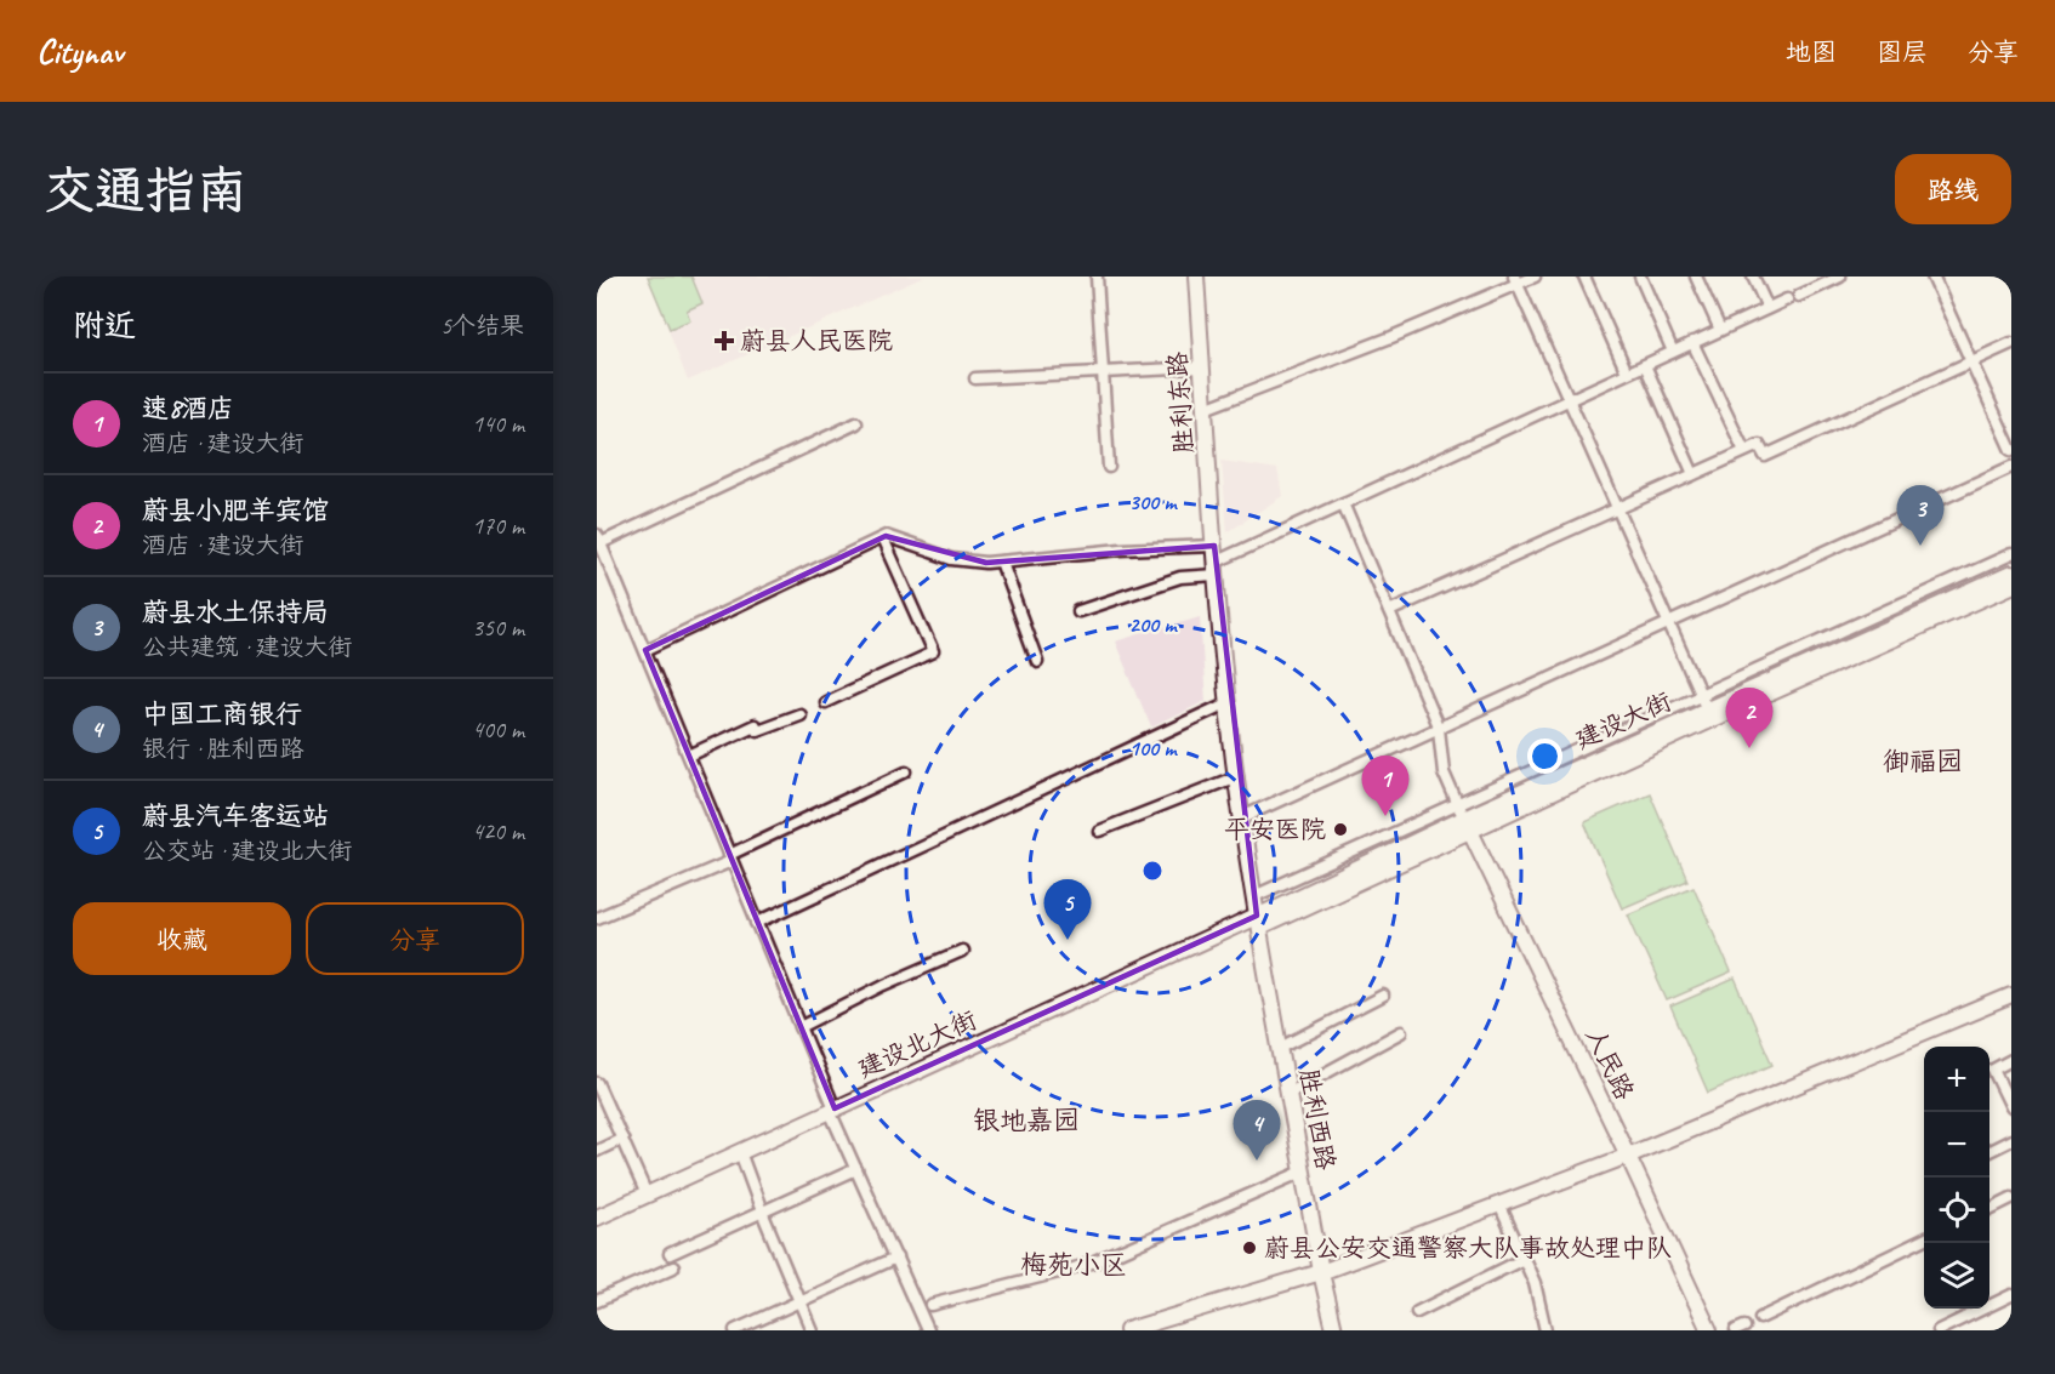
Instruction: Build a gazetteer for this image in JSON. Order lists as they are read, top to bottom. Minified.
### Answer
{"streets":{"main road":["胜利东路","建设大街","建设北大街","人民路","胜利西路"]},"crossings":[["胜利东路","建设大街"],["胜利东路","建设北大街"],["胜利东路","胜利西路"],["建设大街","建设北大街"],["建设大街","人民路"],["建设大街","胜利西路"],["建设北大街","胜利西路"]],"districts":["御福园","银地嘉园","梅苑小区"],"places":{"health":["蔚县人民医院"],"other":["平安医院","蔚县公安交通警察大队事故处理中队"]},"page":{"header":"Citynav","nav":["地图","图层","分享"],"buttons":["路线",["收藏","分享"]],"title":"交通指南","heading":["附近","5个结果"],"list":[{"mark":"1","name":"速8酒店","note":"酒店 · 建设大街","value":"140 m"},{"mark":"2","name":"蔚县小肥羊宾馆","note":"酒店 · 建设大街","value":"170 m"},{"mark":"3","name":"蔚县水土保持局","note":"公共建筑 · 建设大街","value":"350 m"},{"mark":"4","name":"中国工商银行","note":"银行 · 胜利西路","value":"400 m"},{"mark":"5","name":"蔚县汽车客运站","note":"公交站 · 建设北大街","value":"420 m"}],"pins":["3","2","1","5","4"],"map_buttons":["+","−"]},"rings":["300 m","200 m","100 m"]}
